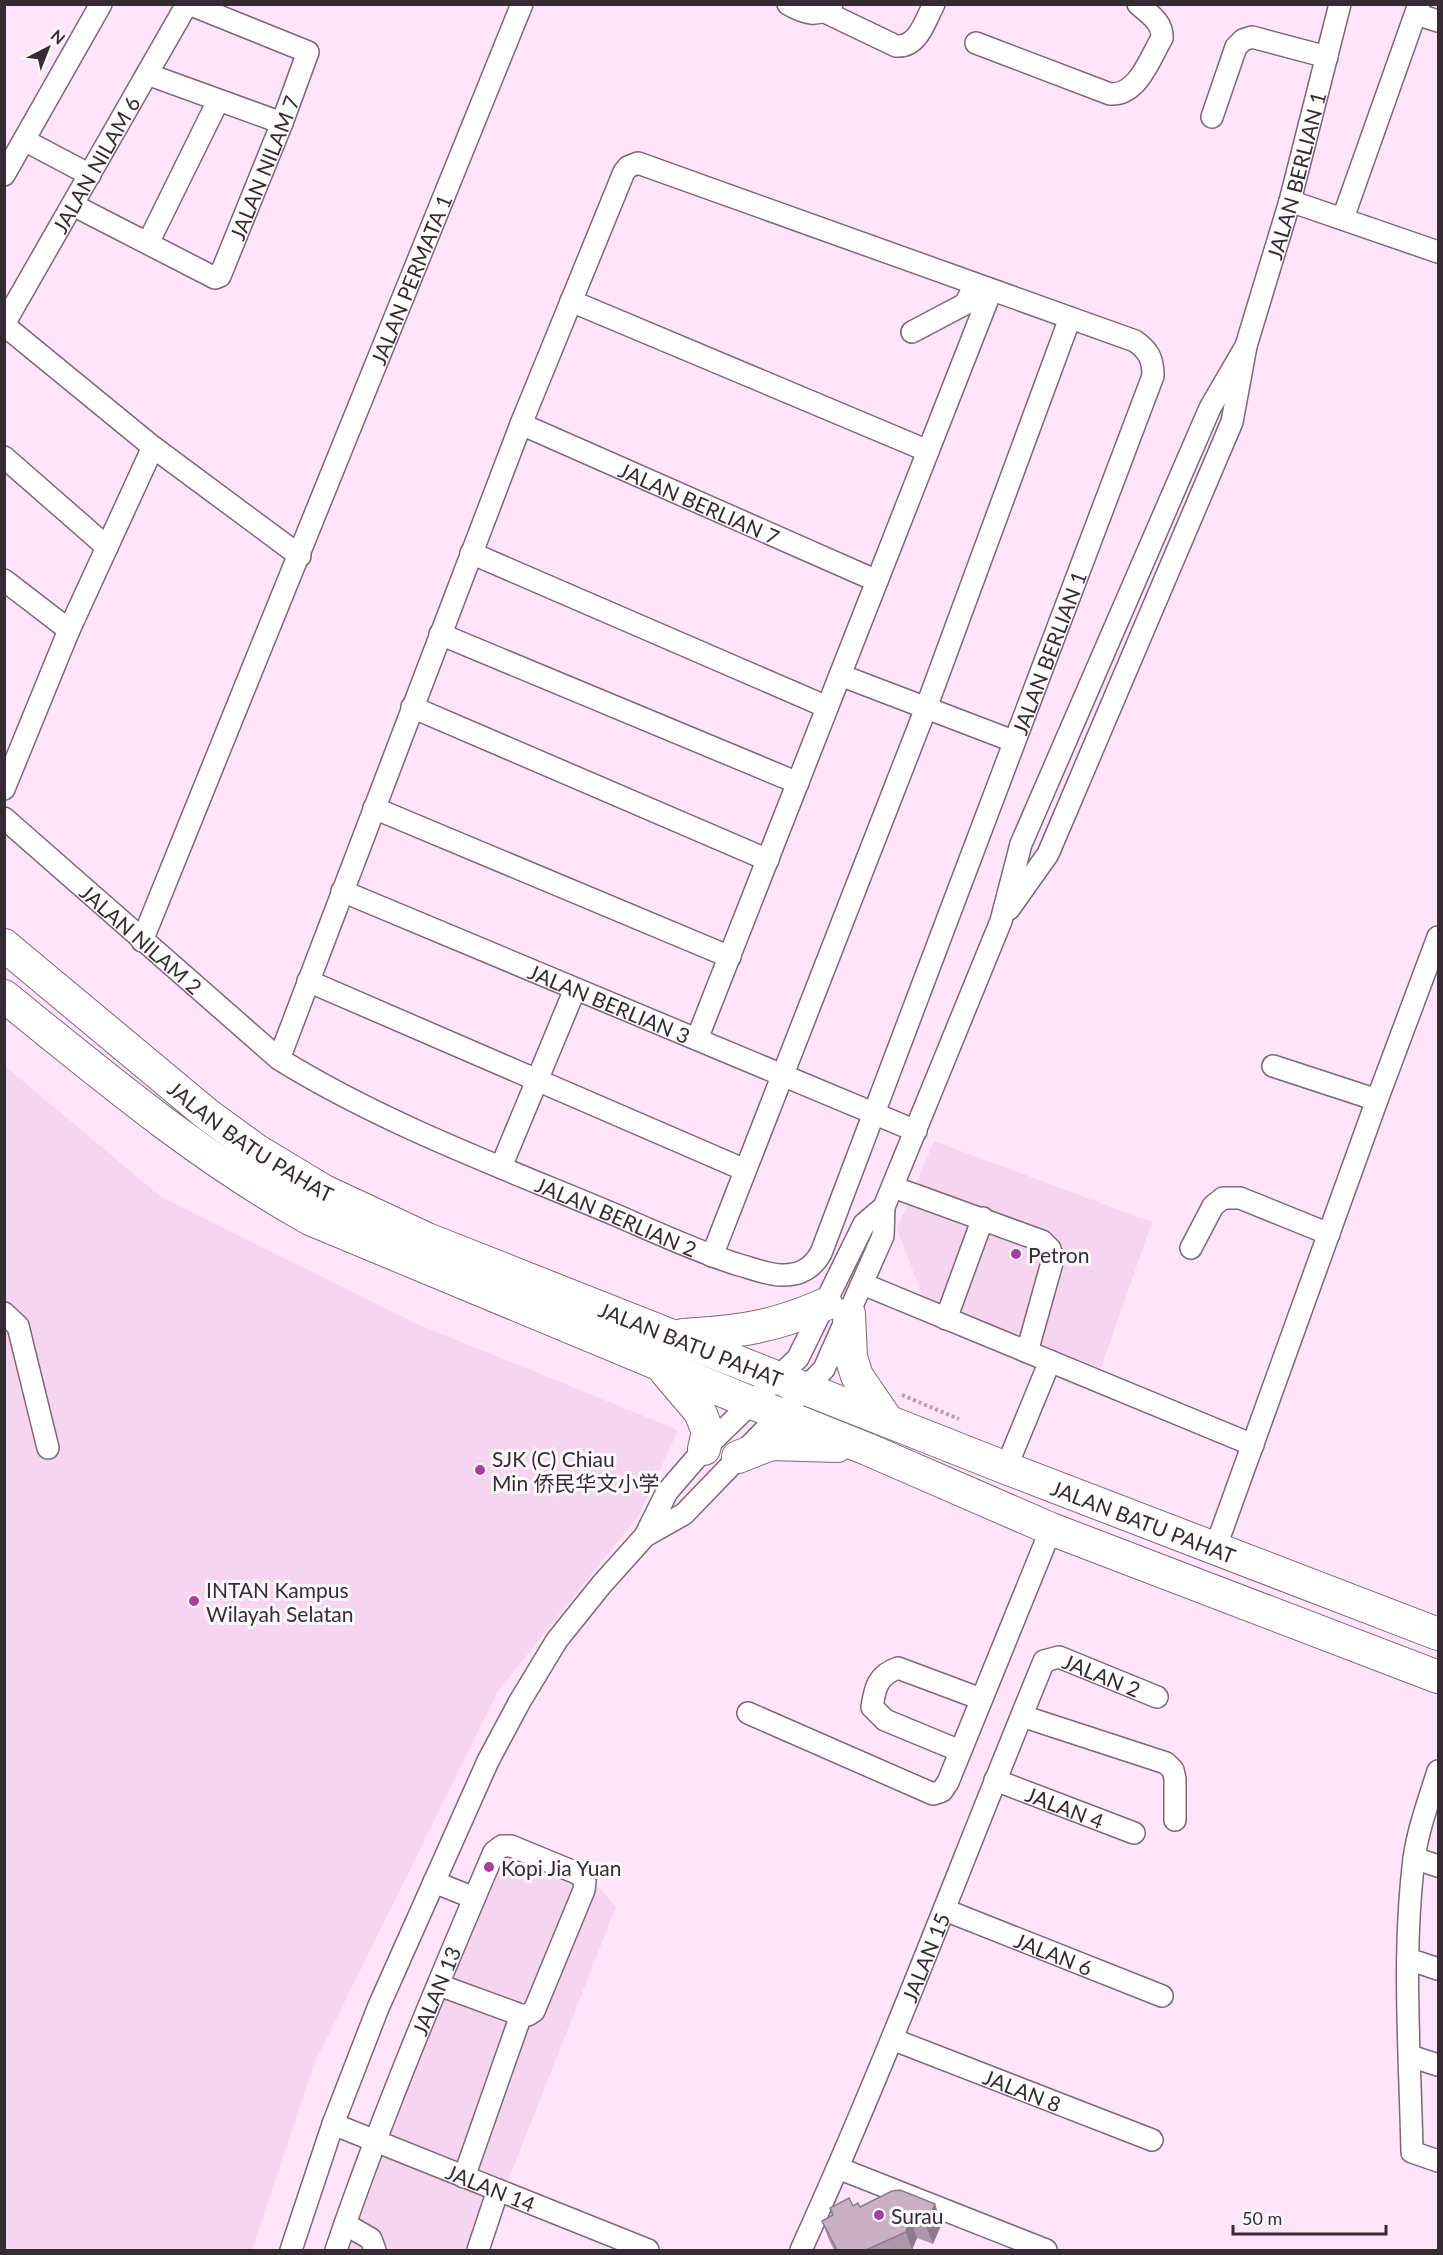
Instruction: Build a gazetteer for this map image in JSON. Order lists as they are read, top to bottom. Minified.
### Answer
{"streets":{"highway":["JALAN BATU PAHAT"],"street":["JALAN NILAM 6","JALAN NILAM 7","JALAN BERLIAN 1","JALAN PERMATA 1","JALAN BERLIAN 7","JALAN NILAM 2","JALAN BERLIAN 3","JALAN BERLIAN 2","JALAN 2","JALAN 4","JALAN 6","JALAN 15","JALAN 13","JALAN 8","JALAN 14"]},"crossings":[["JALAN NILAM 6","JALAN NILAM 7"],["JALAN BERLIAN 1","JALAN BERLIAN 3"],["JALAN BERLIAN 1","JALAN BERLIAN 2"],["JALAN PERMATA 1","JALAN NILAM 2"],["JALAN NILAM 2","JALAN BERLIAN 2"],["JALAN BERLIAN 3","JALAN BERLIAN 2"],["JALAN 2","JALAN 15"],["JALAN 4","JALAN 15"],["JALAN 6","JALAN 15"],["JALAN 15","JALAN 8"],["JALAN 13","JALAN 14"]],"places":["Petron","SJK (C) Chiau Min 侨民华文小学","INTAN Kampus Wilayah Selatan","Kopi Jia Yuan","Surau"],"scale_bar":"50 m","north":"top right"}
